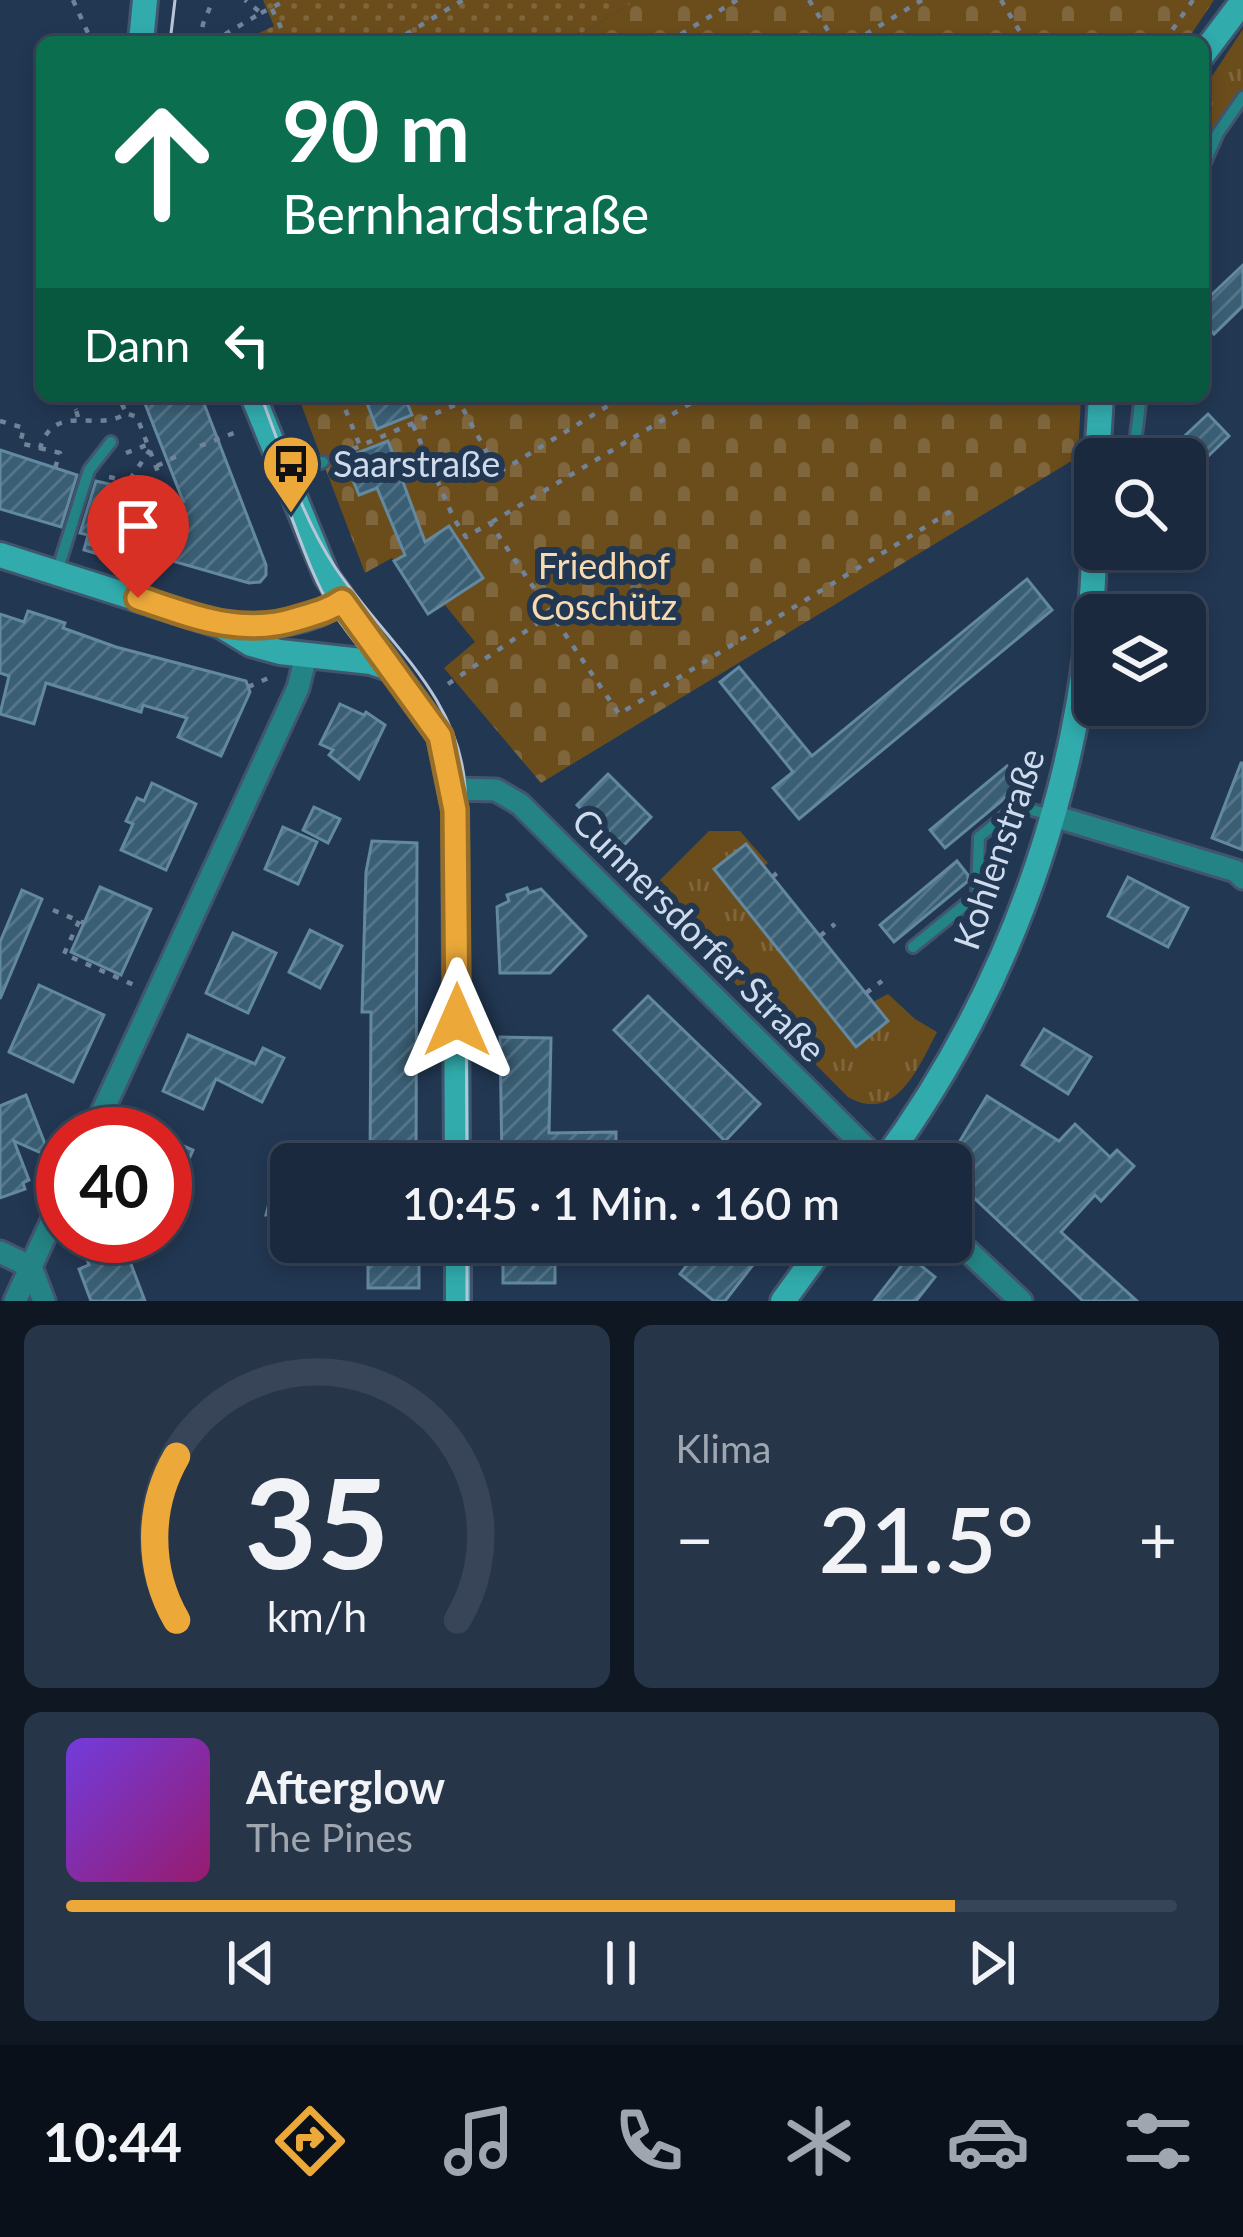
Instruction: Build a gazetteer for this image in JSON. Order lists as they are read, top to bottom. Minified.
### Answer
{"streets":{"street":["Kohlenstraße","Cunnersdorfer Straße"]},"parks":["Friedhof Coschütz"],"places":{"bus stop":["Saarstraße"]},"page":{"turn":["90 m","Bernhardstraße"],"then":"Dann","limit":"40","trip":"10:45 · 1 Min. · 160 m","tile":"Klima","heat":["−","21.5°","+"],"song":["Afterglow","The Pines"],"tabs":"10:44","gauge":["35","km/h"]}}
